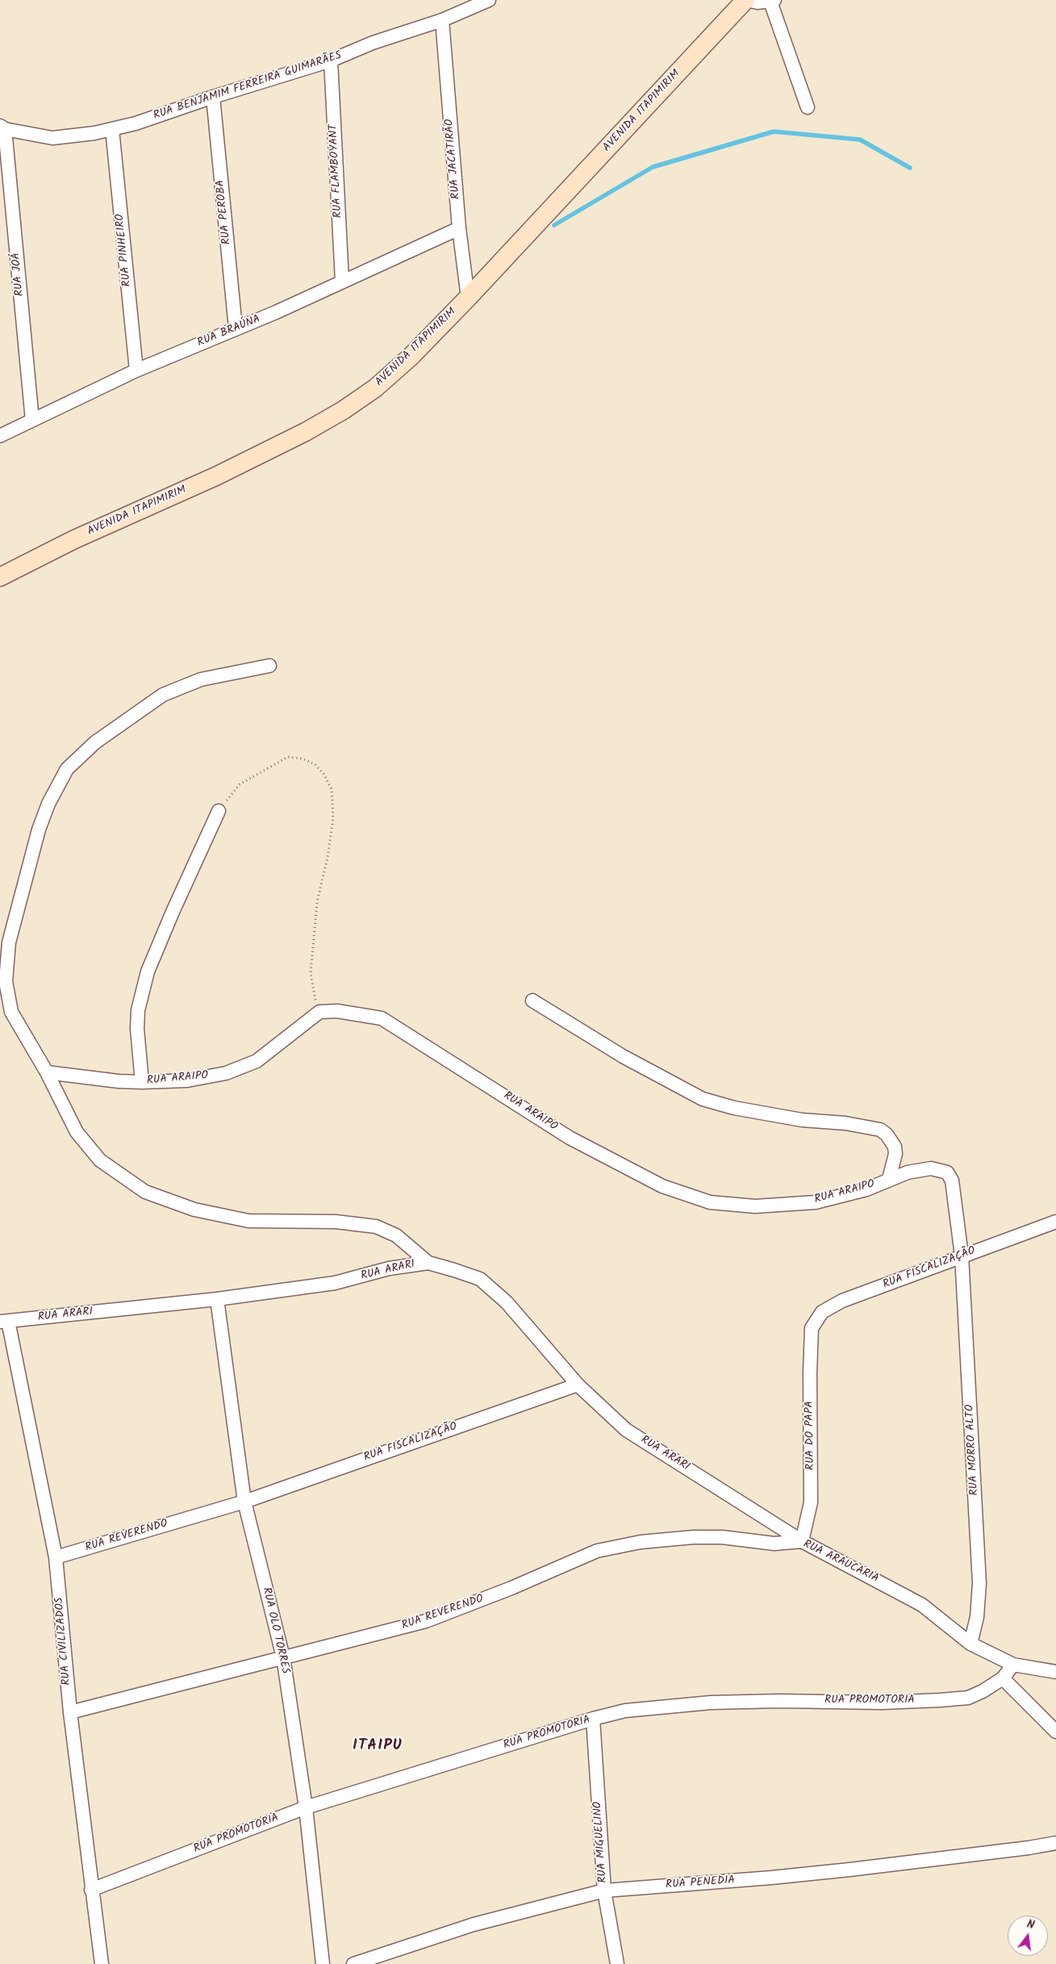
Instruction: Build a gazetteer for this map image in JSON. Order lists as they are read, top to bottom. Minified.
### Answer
{"streets":{"main road":["AVENIDA ITAPIMIRIM"],"street":["RUA BENJAMIM FERREIRA GUIMARÃES","RUA JACATIRÃO","RUA FLAMBOYANT","RUA PEROBA","RUA PINHEIRO","RUA JOÁ","RUA BRAÚNA","RUA ARAIPO","RUA FISCALIZAÇÃO","RUA ARARI","RUA DO PAPA","RUA MORRO ALTO","RUA REVERENDO","RUA ARAUCARIA","RUA OLO TORRES","RUA CIVILIZADOS","RUA PROMOTORIA","RUA MIGUELINO","RUA PENEDIA"]},"crossings":[["RUA BENJAMIM FERREIRA GUIMARÃES","RUA JACATIRÃO"],["RUA BENJAMIM FERREIRA GUIMARÃES","RUA FLAMBOYANT"],["RUA BENJAMIM FERREIRA GUIMARÃES","RUA PEROBA"],["RUA BENJAMIM FERREIRA GUIMARÃES","RUA PINHEIRO"],["RUA BENJAMIM FERREIRA GUIMARÃES","RUA JOÁ"],["AVENIDA ITAPIMIRIM","RUA JACATIRÃO"],["RUA JACATIRÃO","RUA BRAÚNA"],["RUA FLAMBOYANT","RUA BRAÚNA"],["RUA PEROBA","RUA BRAÚNA"],["RUA PINHEIRO","RUA BRAÚNA"],["RUA JOÁ","RUA BRAÚNA"],["RUA ARAIPO","RUA FISCALIZAÇÃO"],["RUA ARAIPO","RUA MORRO ALTO"],["RUA FISCALIZAÇÃO","RUA ARARI"],["RUA FISCALIZAÇÃO","RUA DO PAPA"],["RUA FISCALIZAÇÃO","RUA MORRO ALTO"],["RUA FISCALIZAÇÃO","RUA REVERENDO"],["RUA FISCALIZAÇÃO","RUA OLO TORRES"],["RUA ARARI","RUA DO PAPA"],["RUA ARARI","RUA ARAUCARIA"],["RUA ARARI","RUA OLO TORRES"],["RUA ARARI","RUA CIVILIZADOS"],["RUA DO PAPA","RUA ARAUCARIA"],["RUA MORRO ALTO","RUA ARAUCARIA"],["RUA REVERENDO","RUA ARAUCARIA"],["RUA REVERENDO","RUA OLO TORRES"],["RUA REVERENDO","RUA CIVILIZADOS"],["RUA ARAUCARIA","RUA PROMOTORIA"],["RUA OLO TORRES","RUA PROMOTORIA"],["RUA CIVILIZADOS","RUA PROMOTORIA"],["RUA PROMOTORIA","RUA MIGUELINO"],["RUA MIGUELINO","RUA PENEDIA"]],"districts":["ITAIPU"],"north":"top"}
